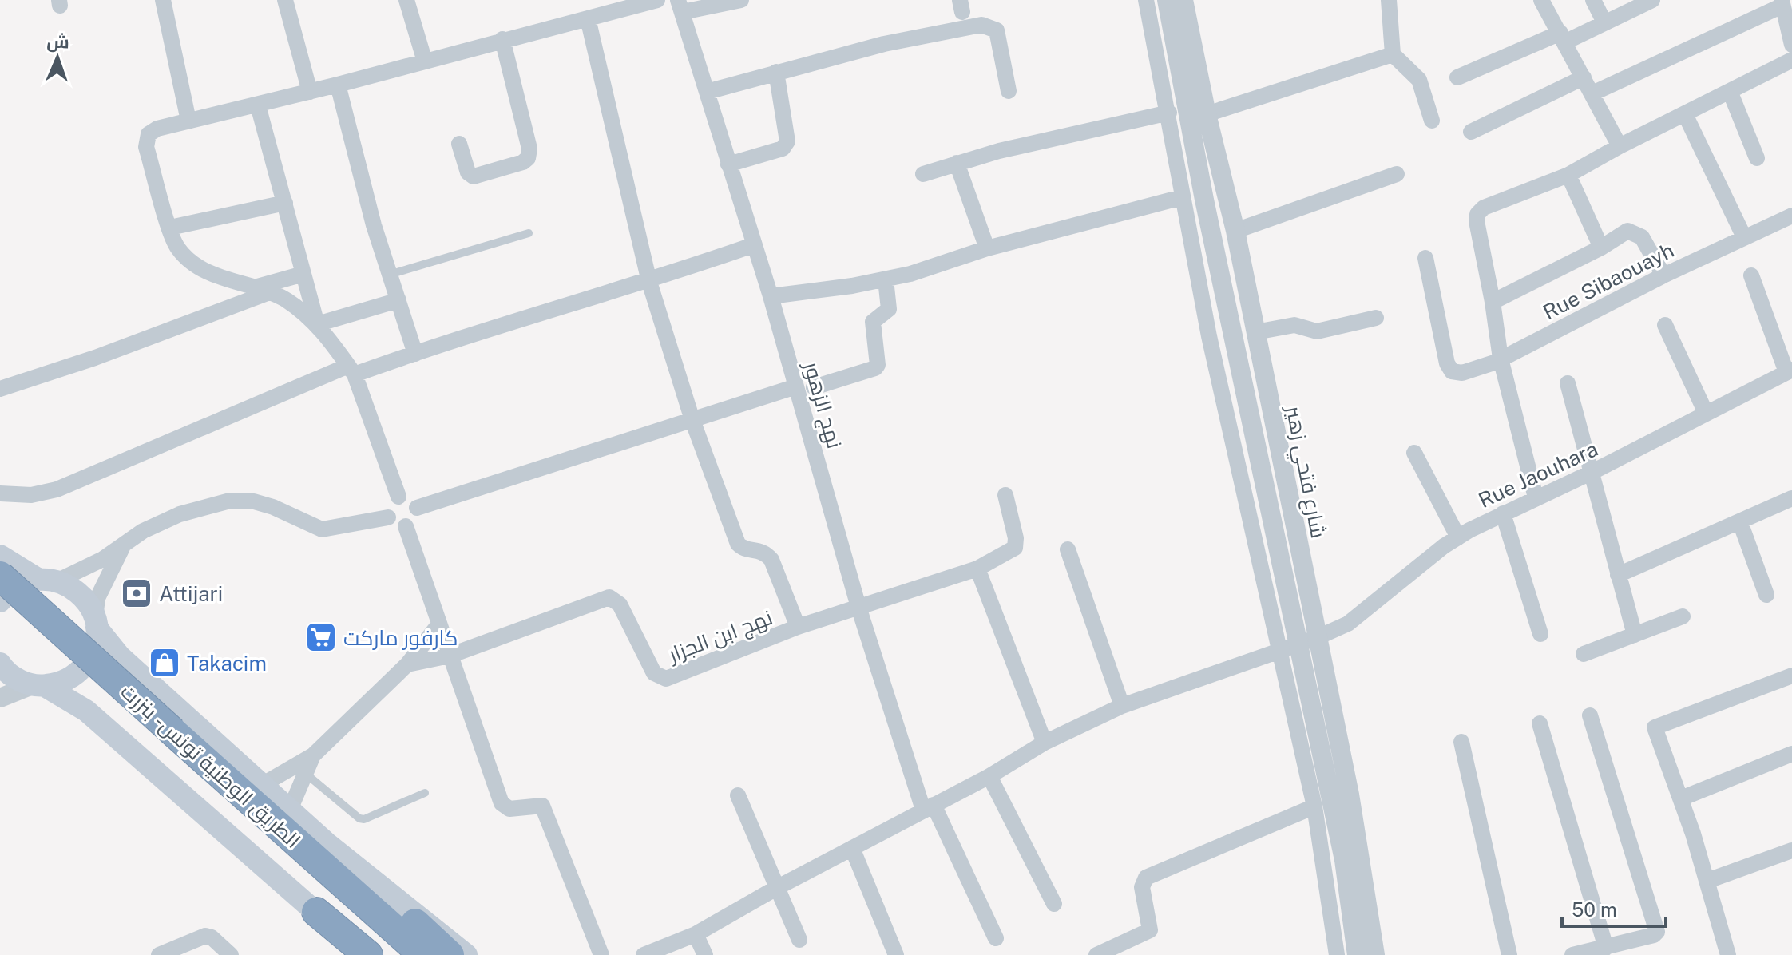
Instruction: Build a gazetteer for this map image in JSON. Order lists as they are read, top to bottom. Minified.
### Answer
{"streets":{"highway":["الطريق الوطنية تونس - بنزرت"],"street":["Rue Sibaouayh","نهج الزهور","شارع فتحي زهير","Rue Jaouhara","نهج ابن الجزار"]},"crossings":[["نهج الزهور","Rue Jaouhara"],["نهج الزهور","نهج ابن الجزار"],["شارع فتحي زهير","Rue Jaouhara"]],"places":{"bank":["Attijari"],"supermarket":["كارفور ماركت"],"shop":["Takacim"]},"scale_bar":"50 m","north":"top"}
